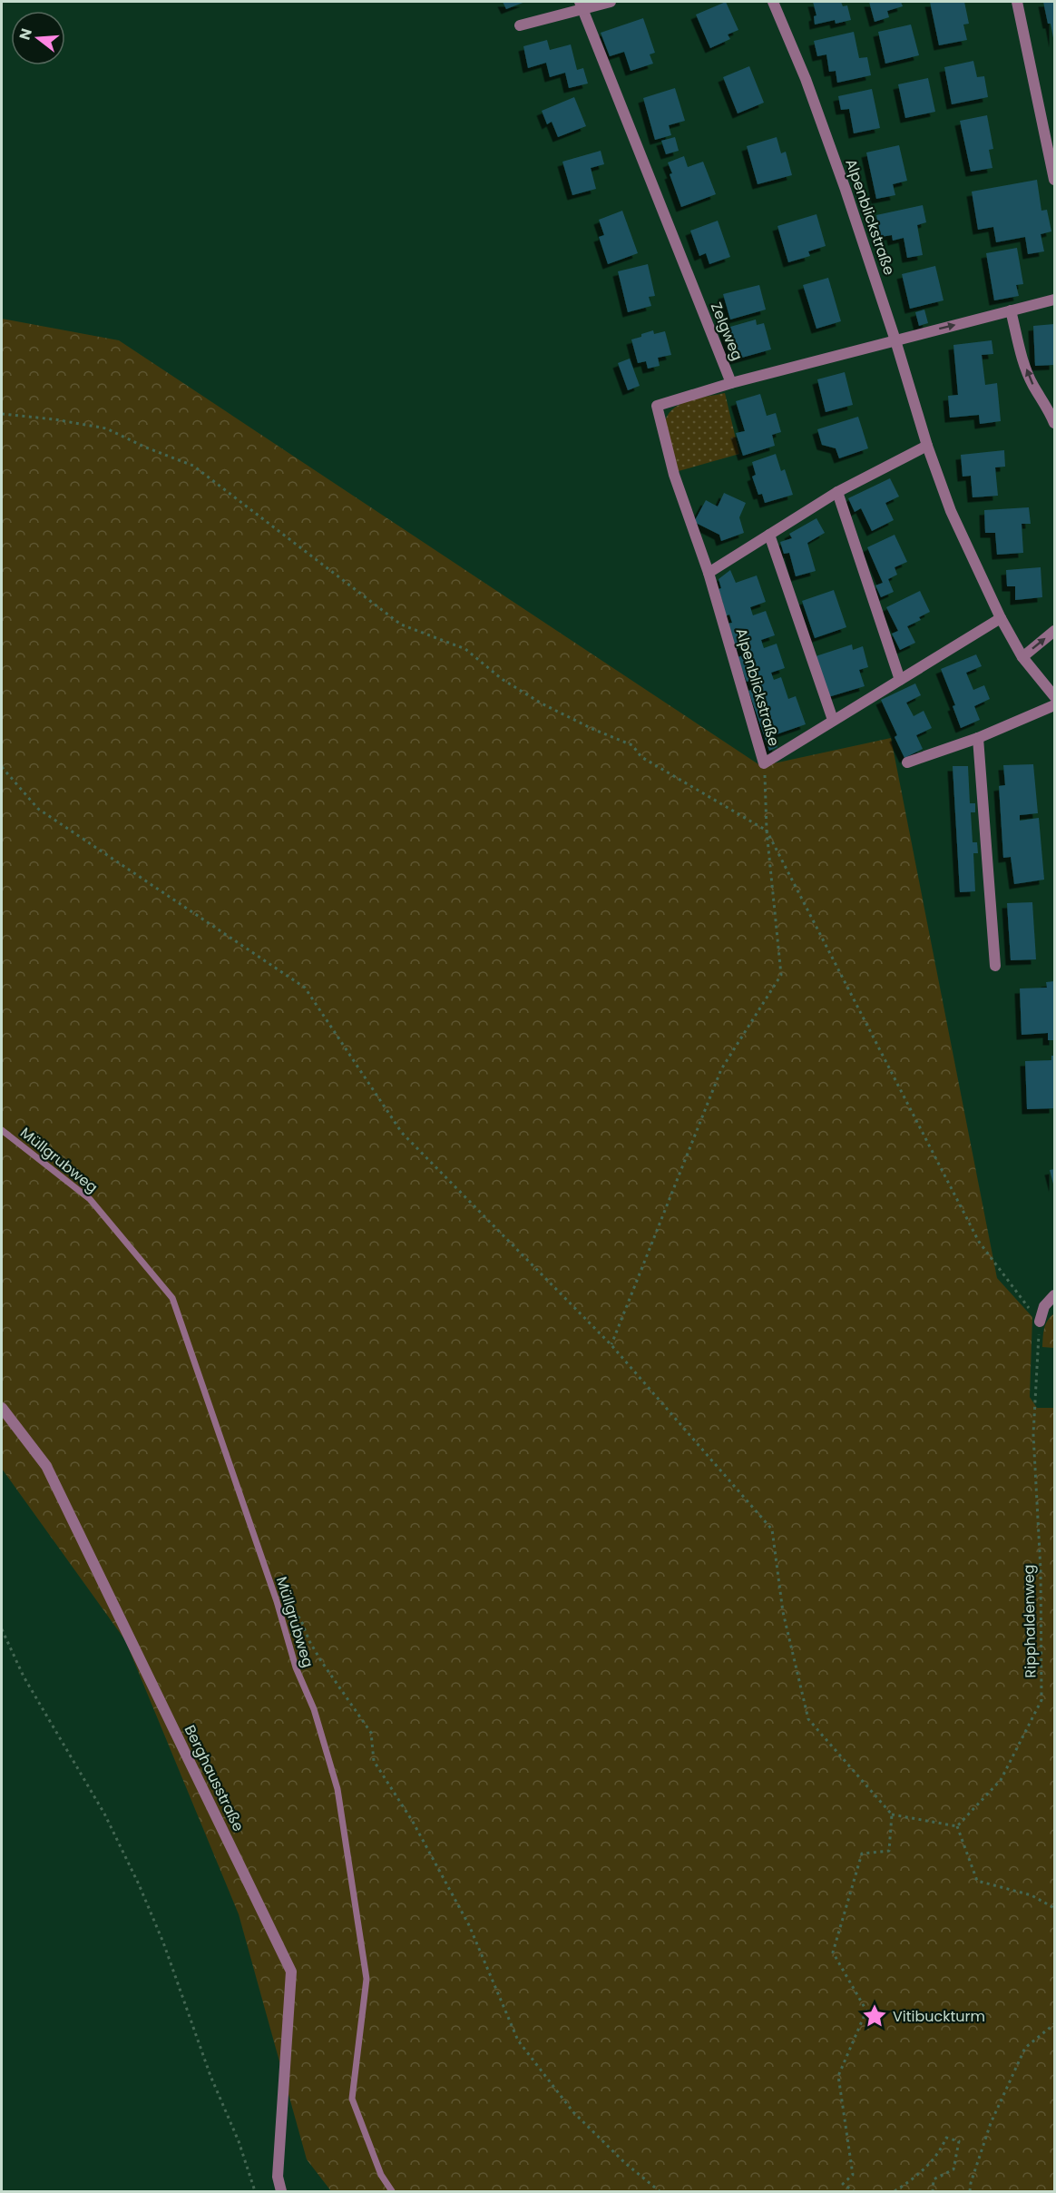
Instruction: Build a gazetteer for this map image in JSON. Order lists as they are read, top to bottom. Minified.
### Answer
{"streets":{"street":["Alpenblickstraße","Zelgweg","Berghausstraße"],"lane":["Müllgrubweg"],"path":["Ripphaldenweg"]},"crossings":[["Alpenblickstraße","Zelgweg"]],"places":{"place":["Vitibuckturm"]},"north":"left"}
